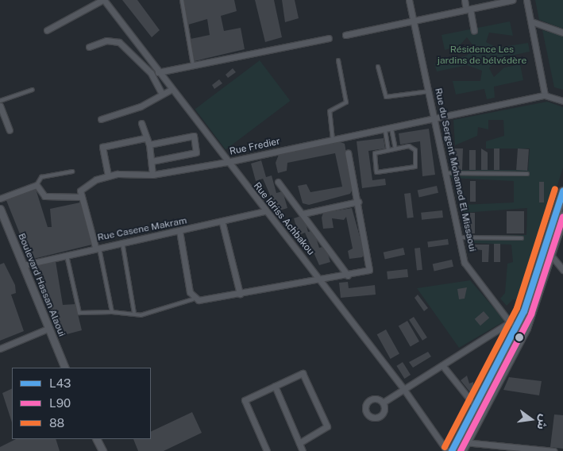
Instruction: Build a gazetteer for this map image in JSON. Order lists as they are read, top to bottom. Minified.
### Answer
{"streets":{"street":["Rue Fredier","Rue du Sergent Mohamed El Missaoui","Rue Idriss Achbakou","Rue Casene Makram","Boulevard Hassan Alaoui"]},"crossings":[["Rue Fredier","Rue du Sergent Mohamed El Missaoui"],["Rue Fredier","Rue Idriss Achbakou"],["Rue Idriss Achbakou","Rue Casene Makram"],["Rue Casene Makram","Boulevard Hassan Alaoui"]],"parks":["Résidence Les jardins de bélvédère"],"lines":["transit line 88","transit line L43","transit line L90"],"legend":["L43","L90","88"],"north":"right"}
